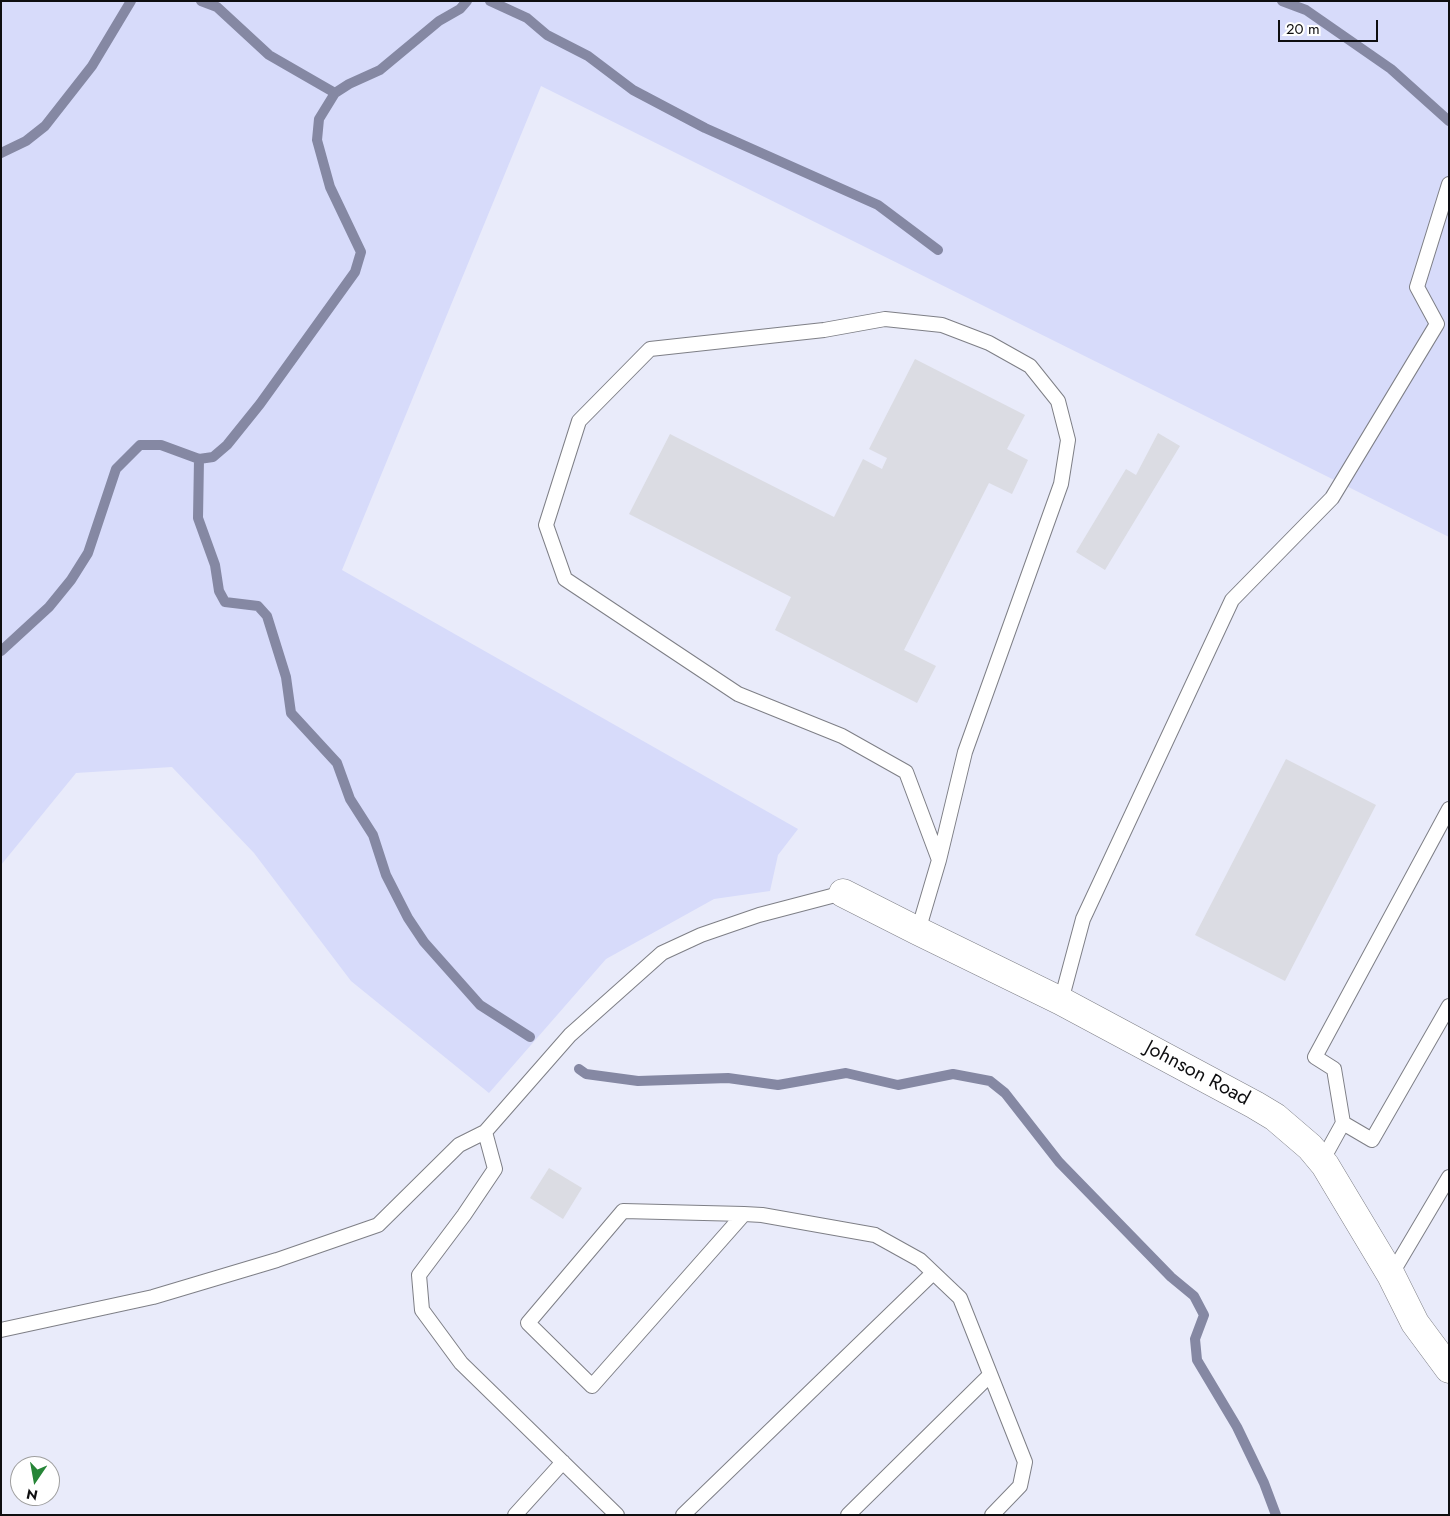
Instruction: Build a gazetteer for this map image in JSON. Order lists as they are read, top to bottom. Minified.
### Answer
{"streets":{"street":["Johnson Road"]},"scale_bar":"20 m","north":"bottom"}
